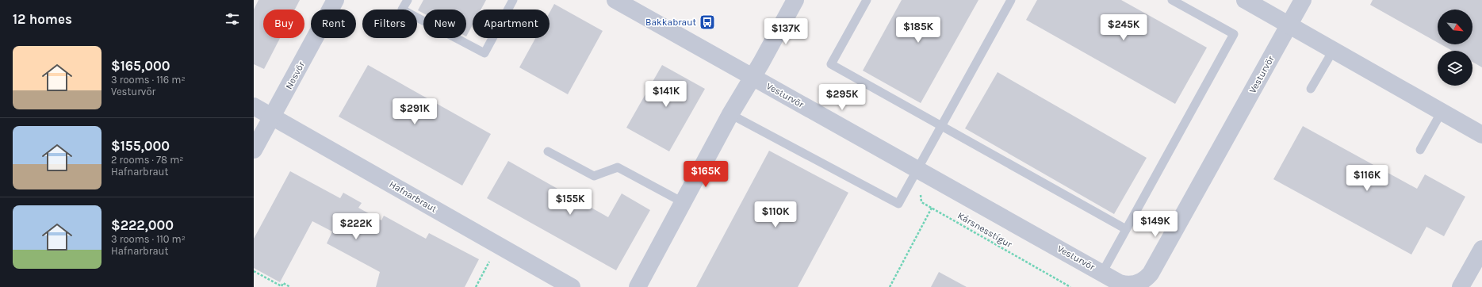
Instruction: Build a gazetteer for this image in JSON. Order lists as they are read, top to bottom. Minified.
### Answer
{"streets":{"street":["Vesturvör","Nesvör","Hafnarbraut"],"path":["Kársnesstígur"]},"crossings":[["Vesturvör","Kársnesstígur"],["Nesvör","Hafnarbraut"]],"places":{"bus stop":["Bakkabraut"]},"north":"bottom right","page":{"heading":"12 homes","chip":["Buy","Rent","Filters","New","Apartment"],"price":["$245K","$185K","$137K","$141K","$295K","$291K","$165K","$116K","$155K","$110K","$149K","$222K"],"list":[{"name":"$165,000","note":"3 rooms · 116 m² · Vesturvör"},{"name":"$155,000","note":"2 rooms · 78 m² · Hafnarbraut"},{"name":"$222,000","note":"3 rooms · 110 m² · Hafnarbraut"}]}}
